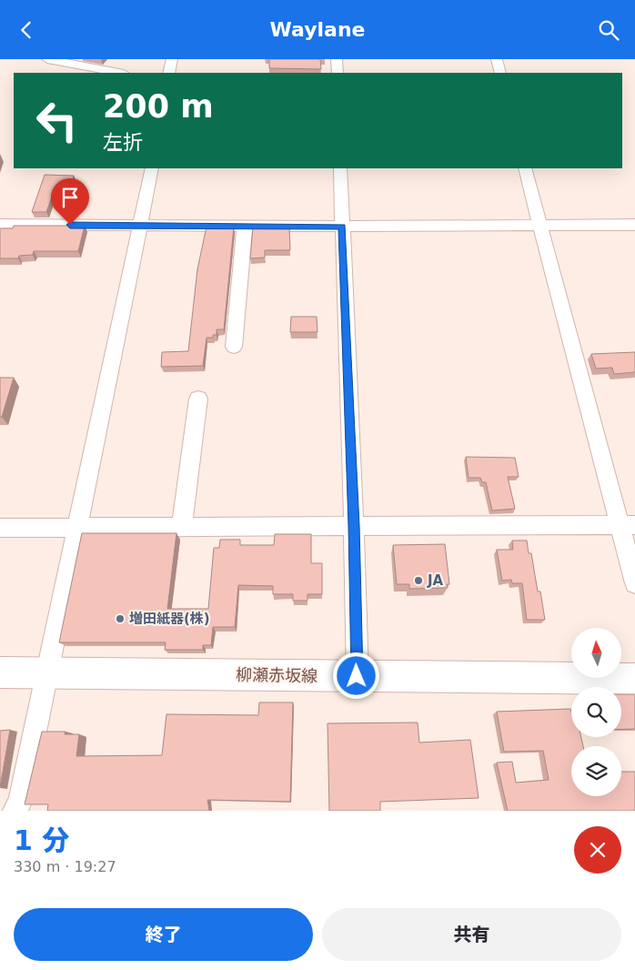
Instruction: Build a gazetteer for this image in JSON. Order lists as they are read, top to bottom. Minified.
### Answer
{"streets":{"main road":["柳瀬赤坂線"]},"places":["JA","増田紙器(株)"],"north":"top","page":{"header":"Waylane","turn":["200 m","左折"],"heading":["1 分","330 m · 19:27"],"buttons":["終了","共有"]}}
